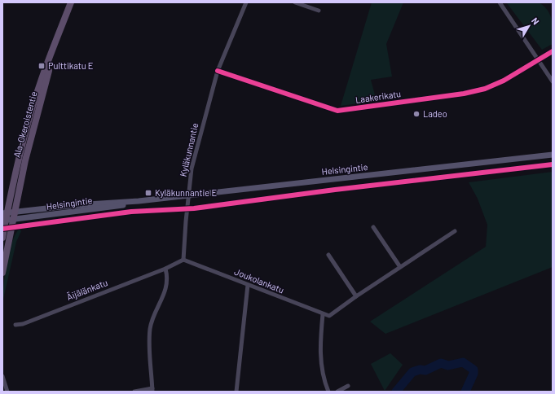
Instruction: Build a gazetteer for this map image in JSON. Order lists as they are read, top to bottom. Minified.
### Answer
{"streets":{"main road":["Ala-Okeroistentie","Helsingintie"],"street":["Laakerikatu","Kyläkunnantie","Joukolankatu","Äijälänkatu"]},"crossings":[["Laakerikatu","Kyläkunnantie"],["Ala-Okeroistentie","Helsingintie"],["Kyläkunnantie","Helsingintie"],["Kyläkunnantie","Joukolankatu"]],"places":{"transit":["Pulttikatu E","Kyläkunnantie E"],"other":["Ladeo"]},"north":"top right"}
